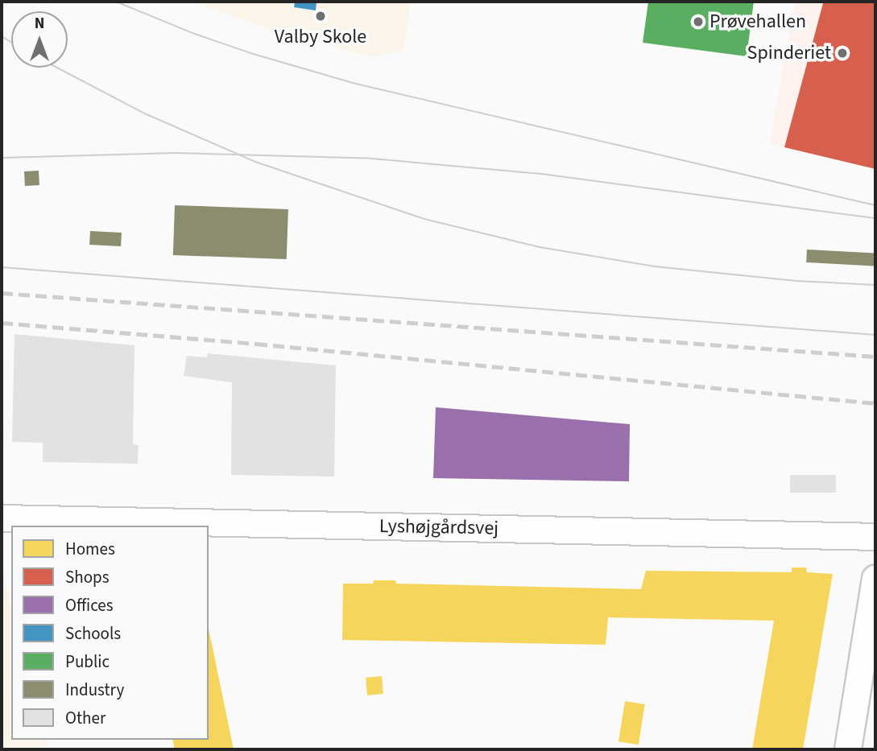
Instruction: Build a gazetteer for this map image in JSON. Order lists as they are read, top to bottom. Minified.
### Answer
{"streets":{"street":["Lyshøjgårdsvej"]},"places":["Valby Skole","Prøvehallen","Spinderiet"],"legend":["Homes","Shops","Offices","Schools","Public","Industry","Other"],"north":"top"}
